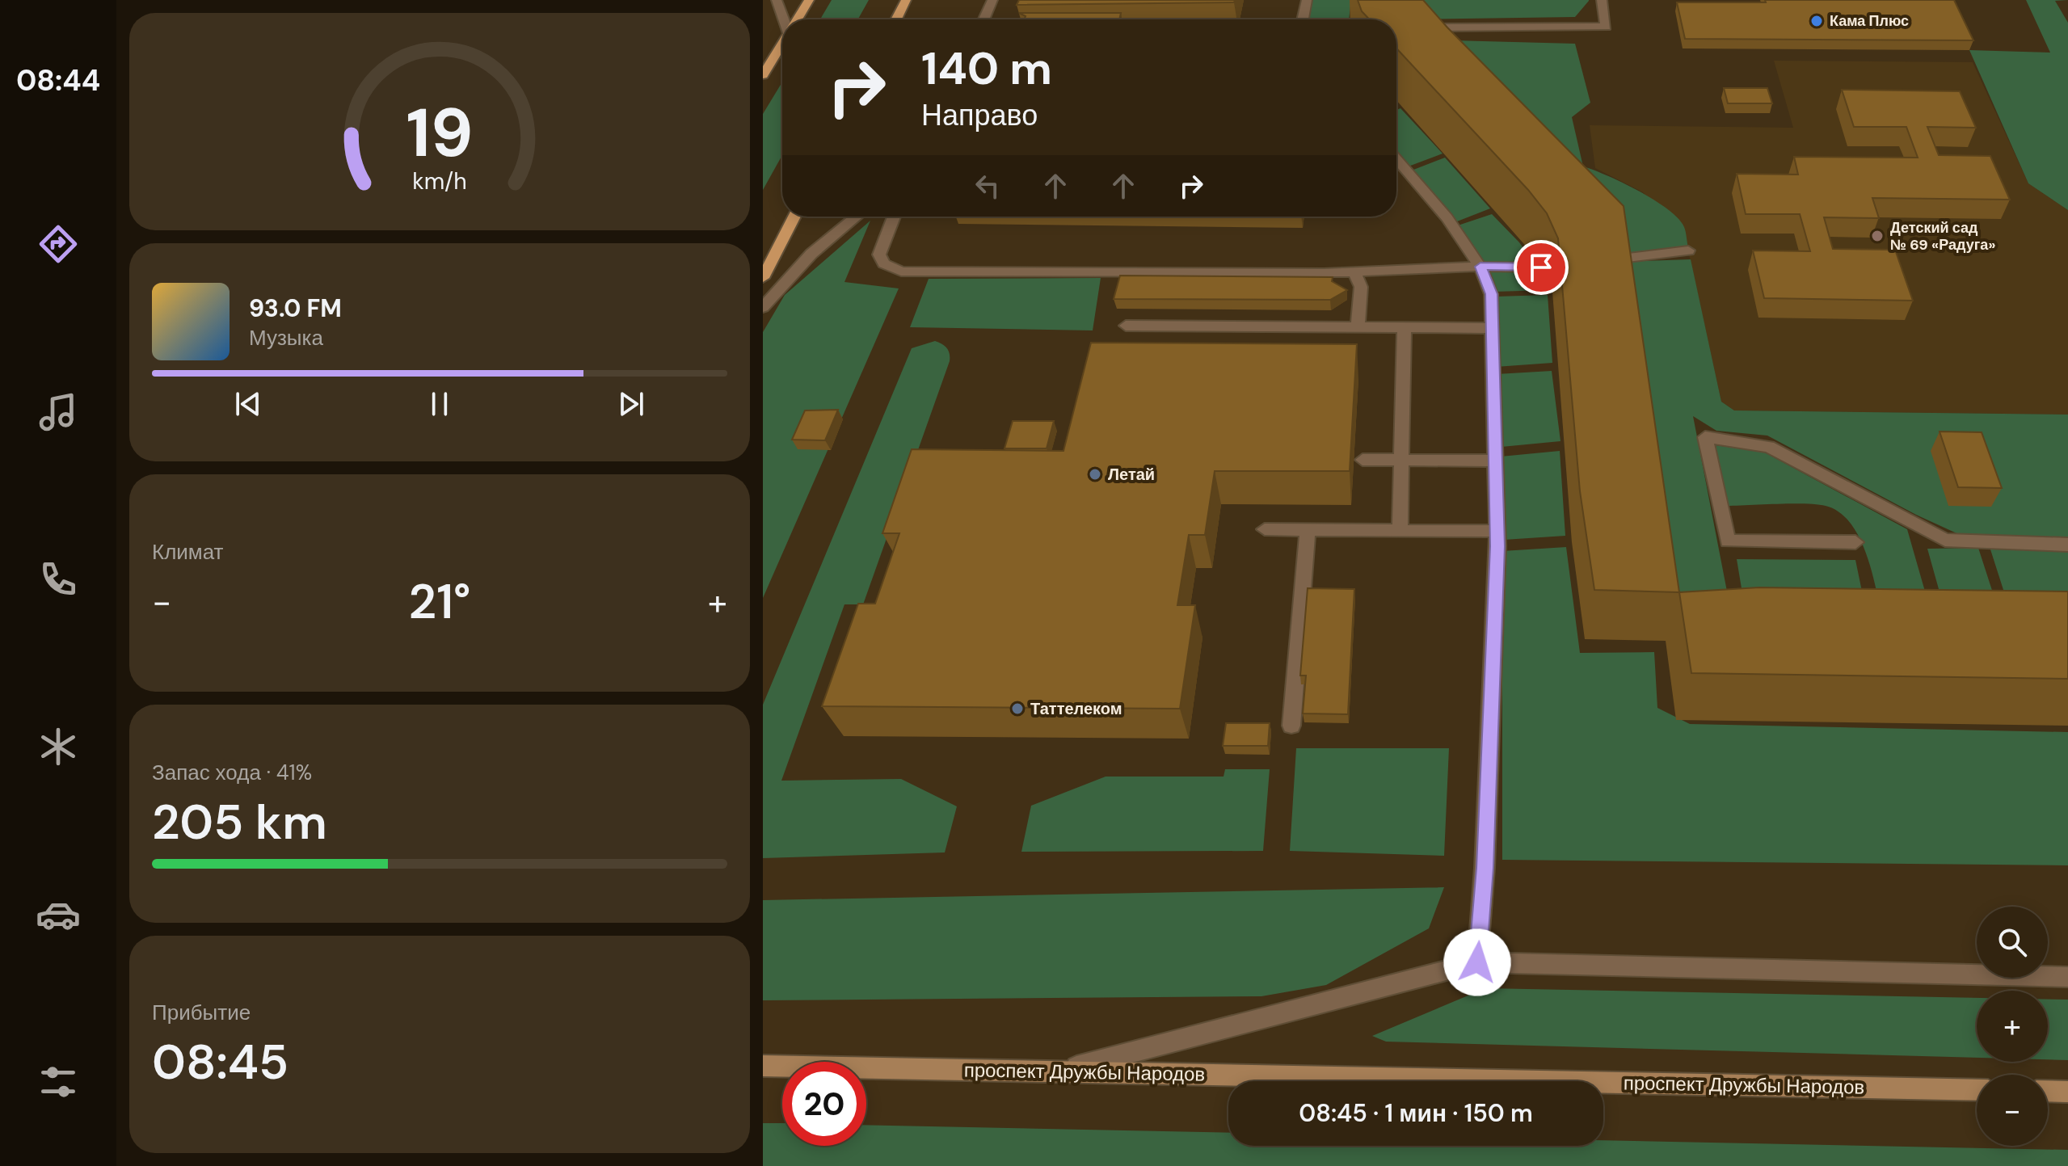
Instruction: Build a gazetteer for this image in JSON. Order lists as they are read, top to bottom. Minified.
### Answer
{"streets":{"main road":["проспект Дружбы Народов"]},"places":["Кама Плюс","Детский сад № 69 «Радуга»","Летай","Таттелеком"],"page":{"tabs":"08:44","turn":["140 m","Направо"],"song":["93.0 FM","Музыка"],"tile":["Климат",["Запас хода · 41%","205 km"],["Прибытие","08:45"]],"heat":["−","21°","+"],"map_buttons":["+","−"],"limit":"20","trip":"08:45 · 1 мин · 150 m","gauge":["19","km/h"]}}
